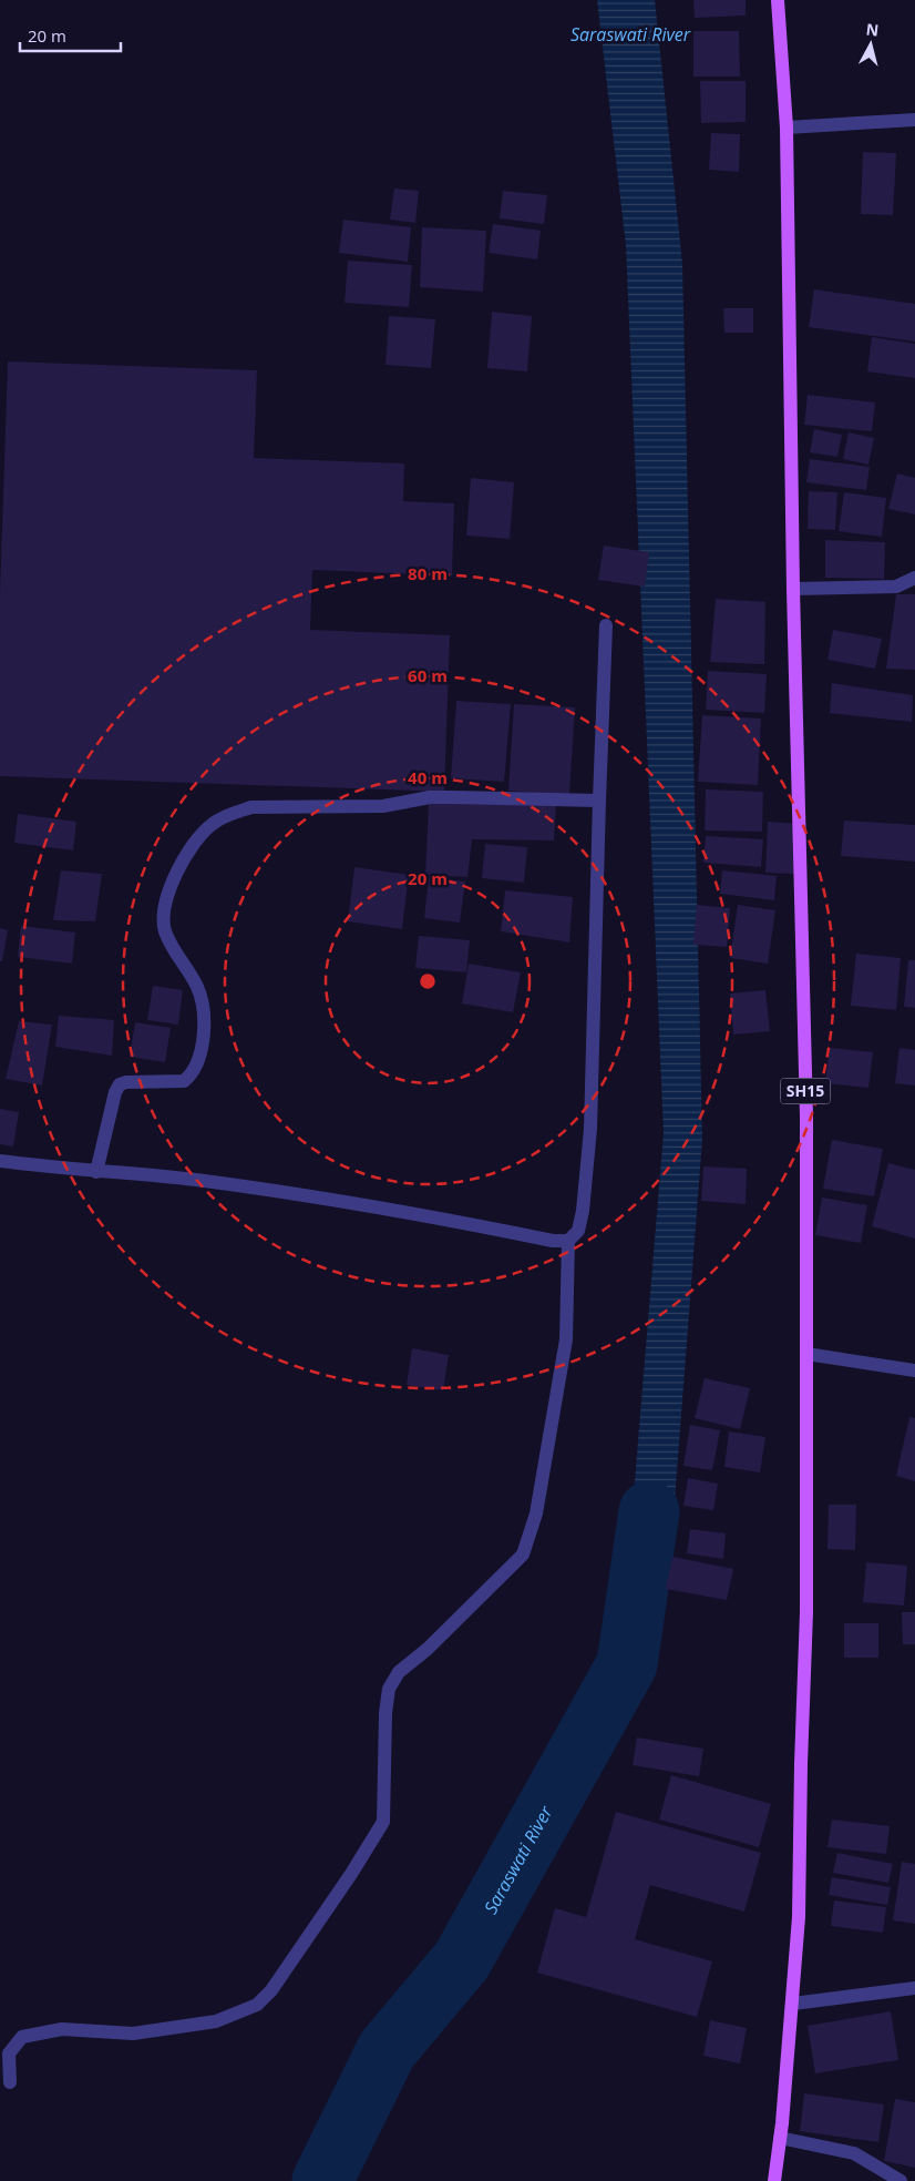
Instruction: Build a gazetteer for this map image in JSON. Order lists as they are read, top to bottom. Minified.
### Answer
{"streets":{"main road":["SH15"]},"water":["Saraswati River"],"scale_bar":"20 m","north":"top","rings":["80 m","60 m","40 m","20 m"]}
